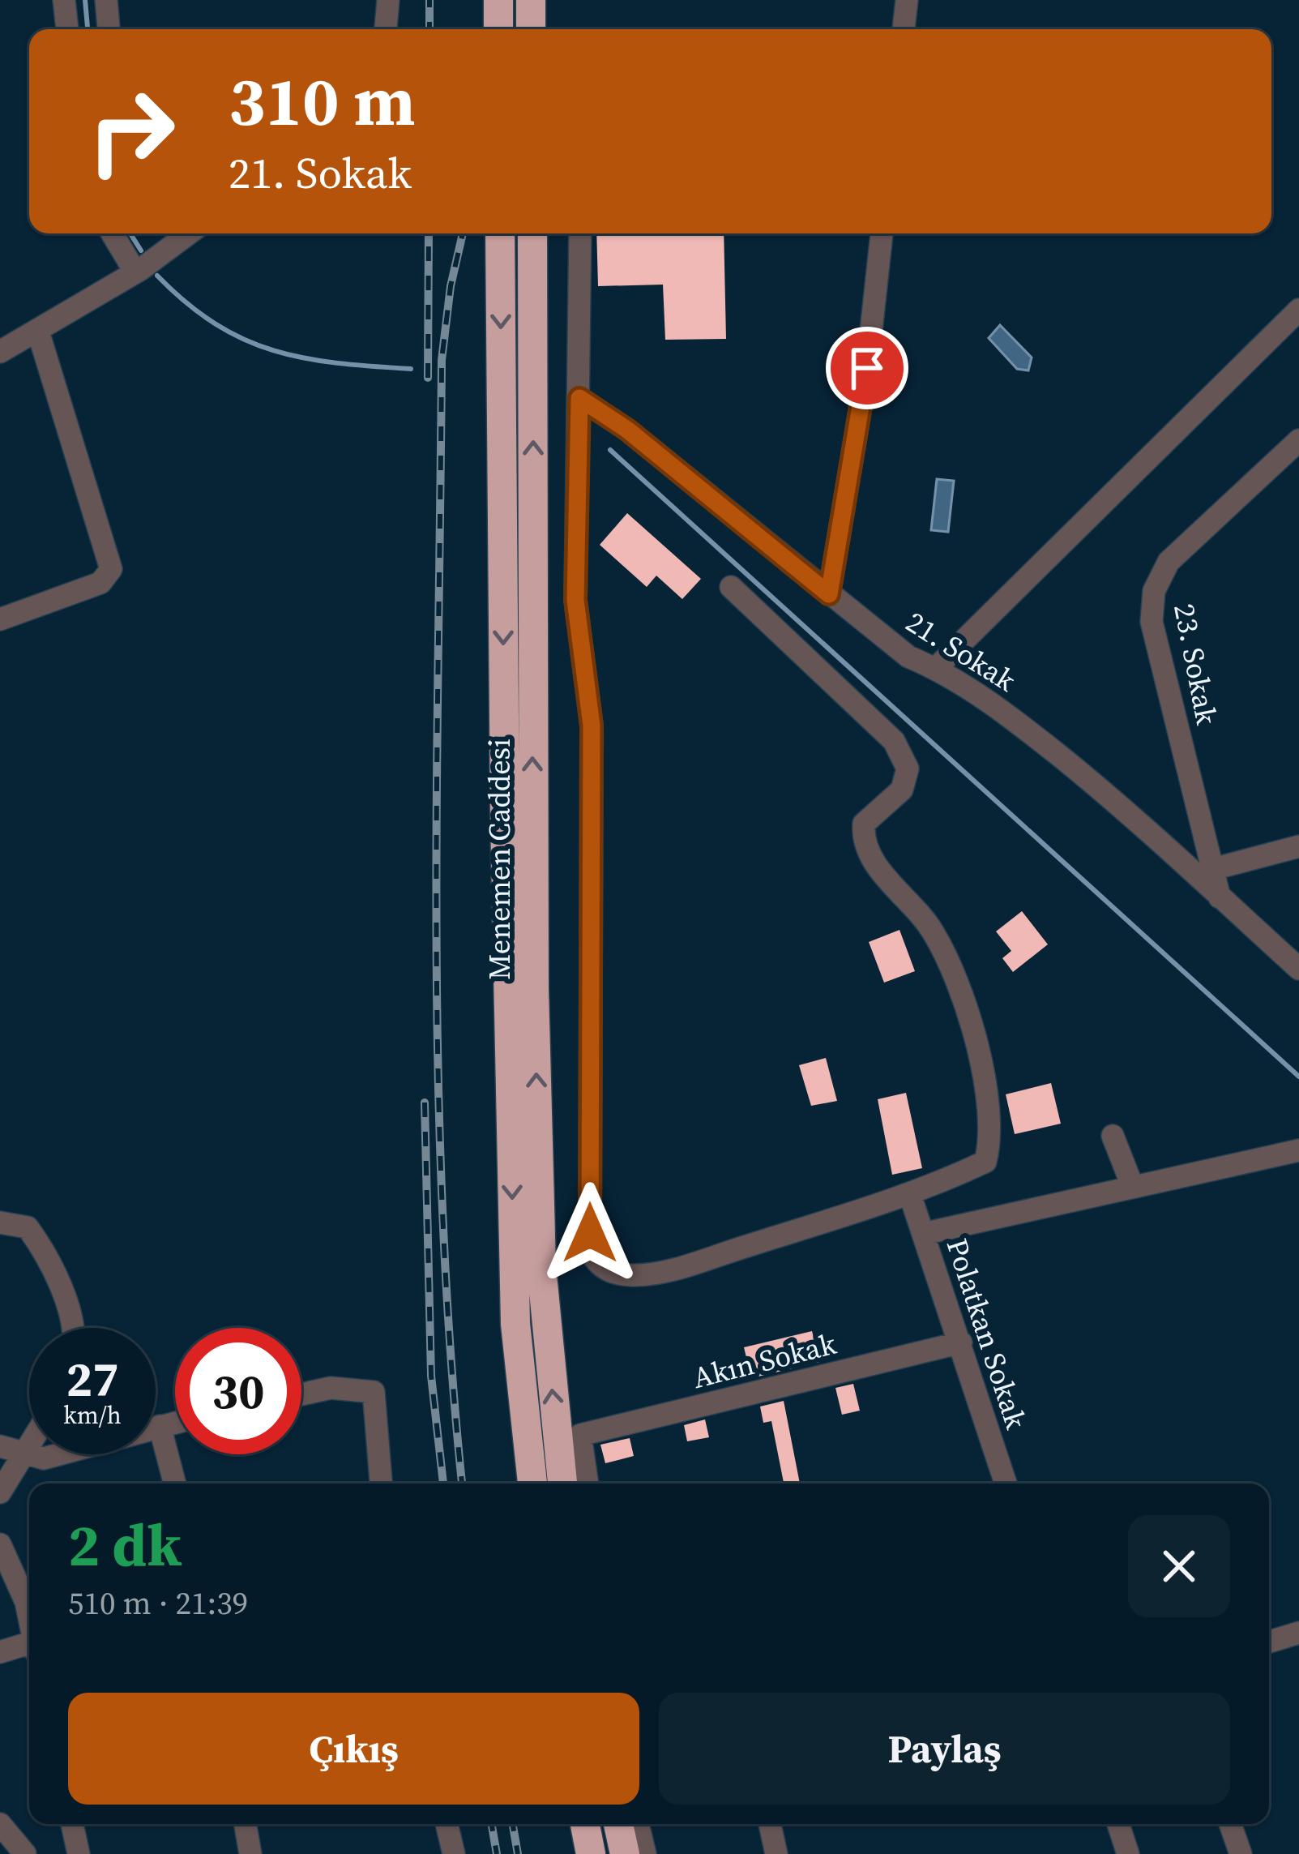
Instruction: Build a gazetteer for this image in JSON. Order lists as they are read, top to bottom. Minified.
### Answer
{"streets":{"highway":["Menemen Caddesi"],"street":["21. Sokak","23. Sokak","Polatkan Sokak","Akın Sokak"]},"crossings":[["21. Sokak","23. Sokak"],["Polatkan Sokak","Akın Sokak"]],"page":{"turn":["310 m","21. Sokak"],"speed":"27 km/h","limit":"30","heading":["2 dk","510 m · 21:39"],"buttons":["Çıkış","Paylaş"]}}
